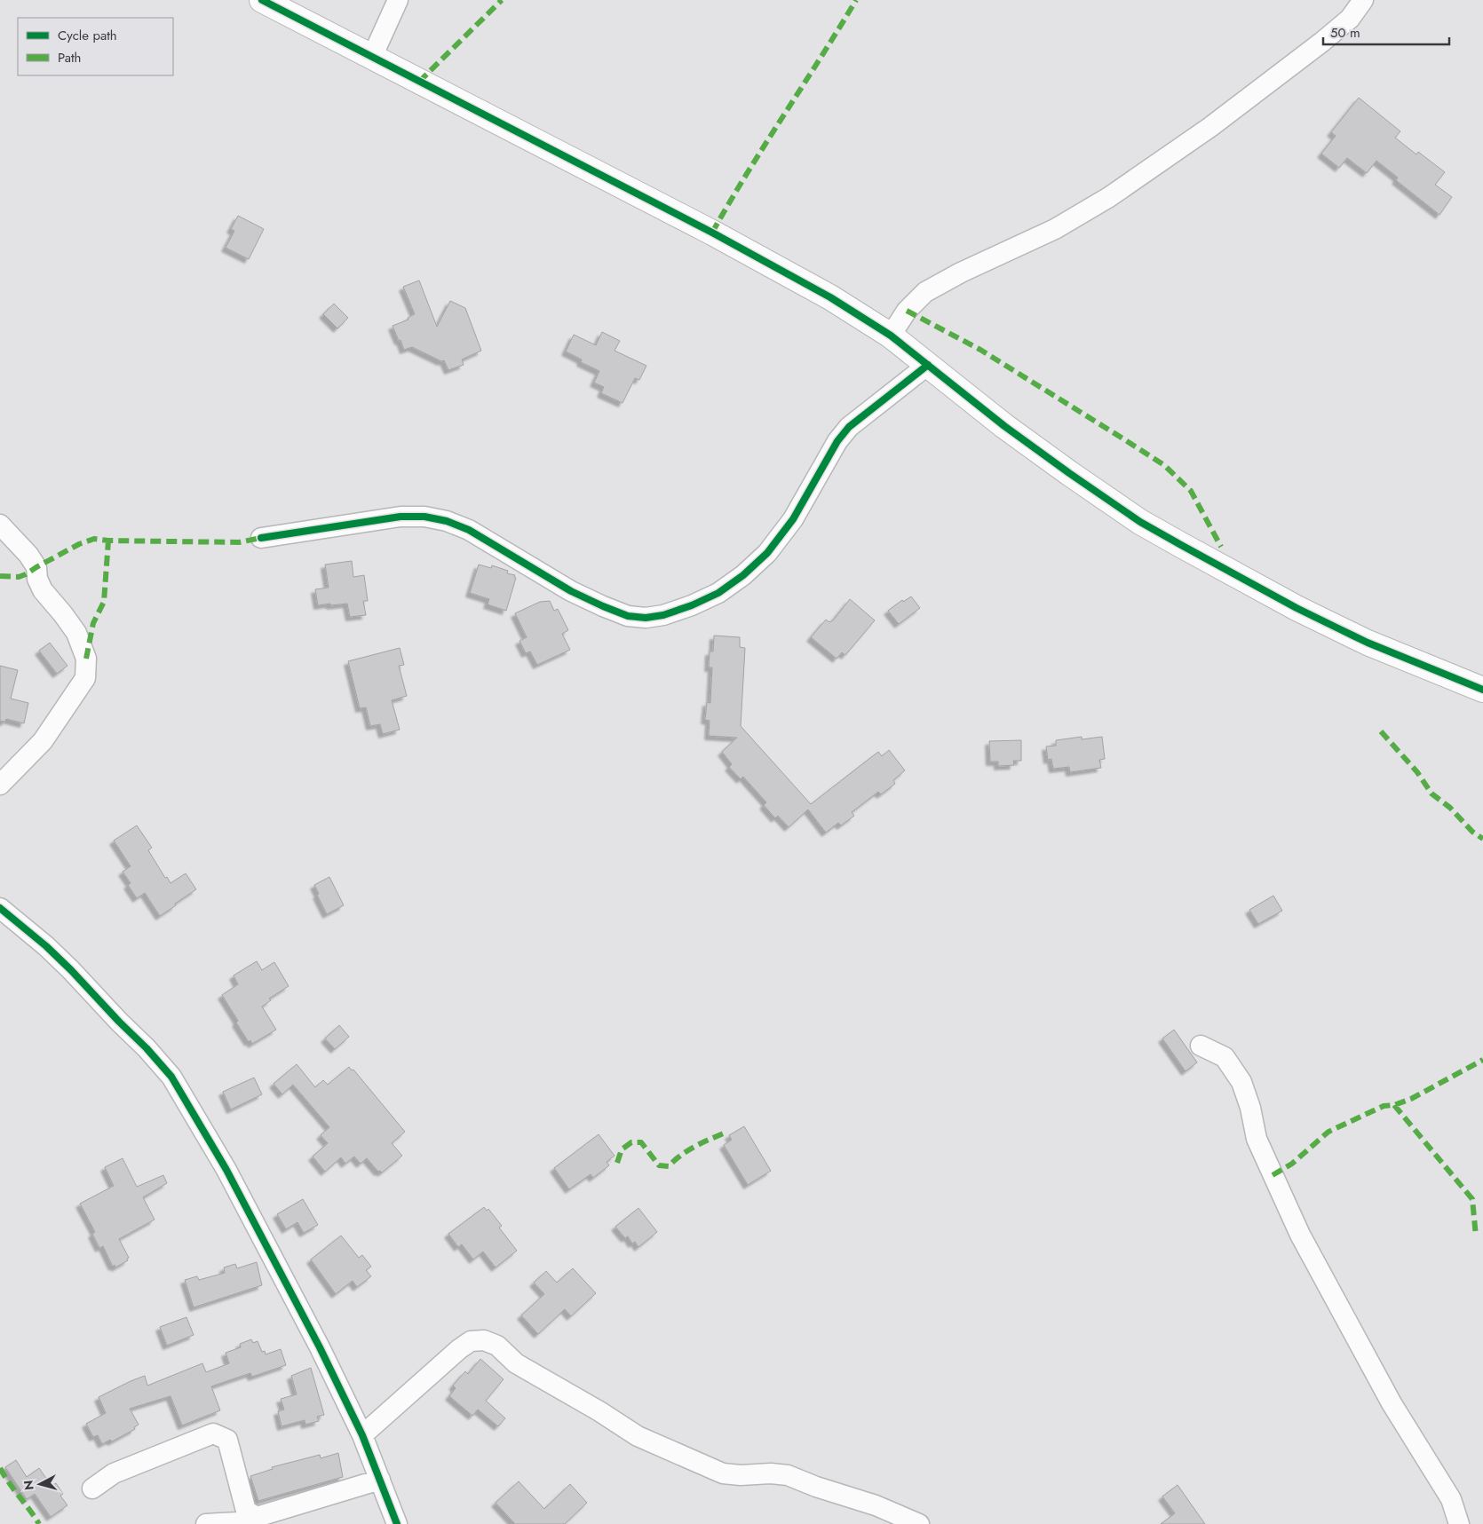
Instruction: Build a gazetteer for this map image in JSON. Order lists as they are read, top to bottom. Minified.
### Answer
{"legend":["Cycle path","Path"],"scale_bar":"50 m","north":"left"}
